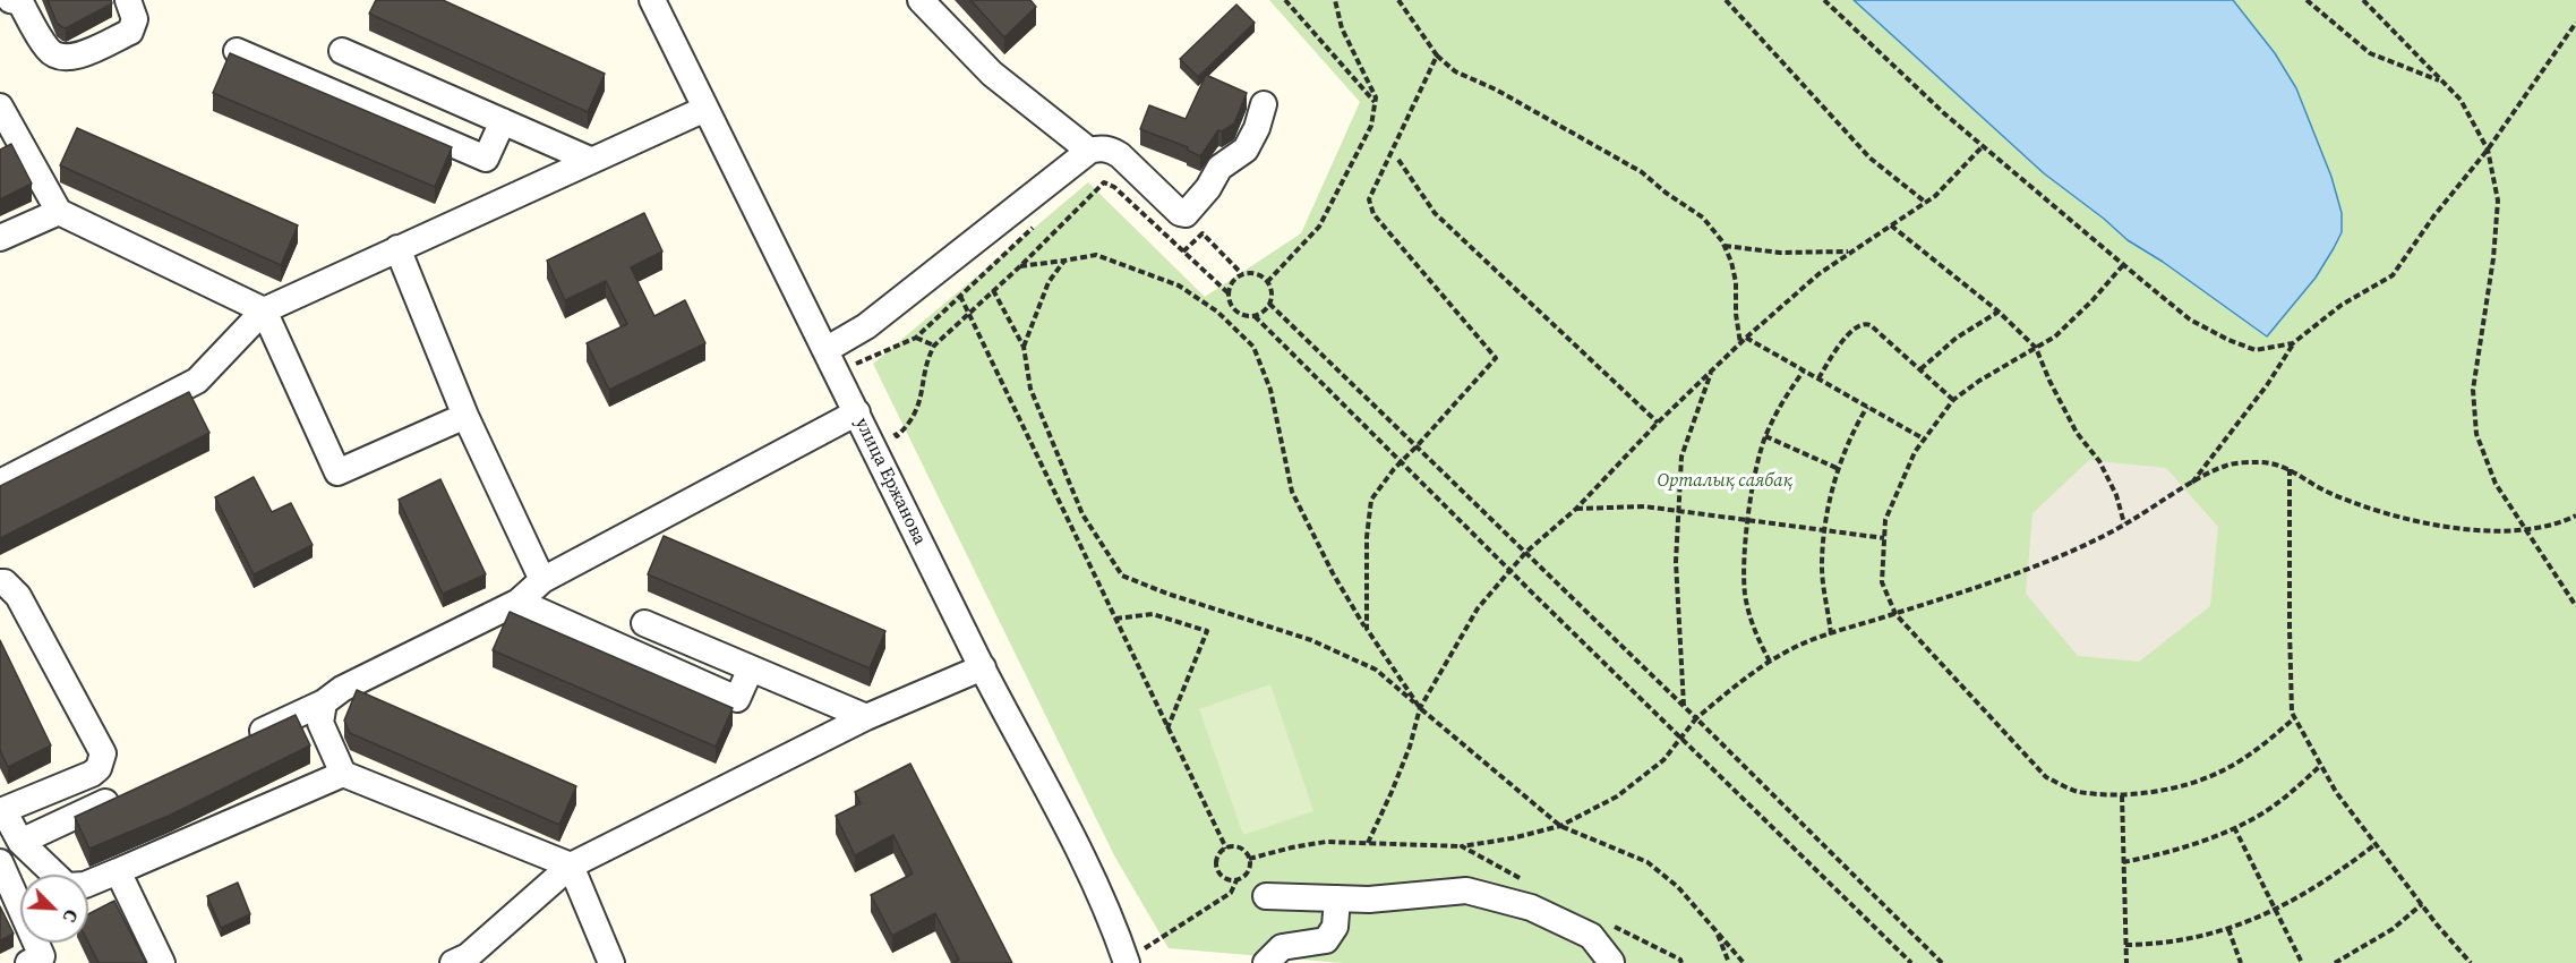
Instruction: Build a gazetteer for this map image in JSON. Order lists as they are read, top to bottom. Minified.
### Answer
{"streets":{"street":["улица Ержанова"]},"parks":["Орталық саябақ"],"north":"bottom right"}
